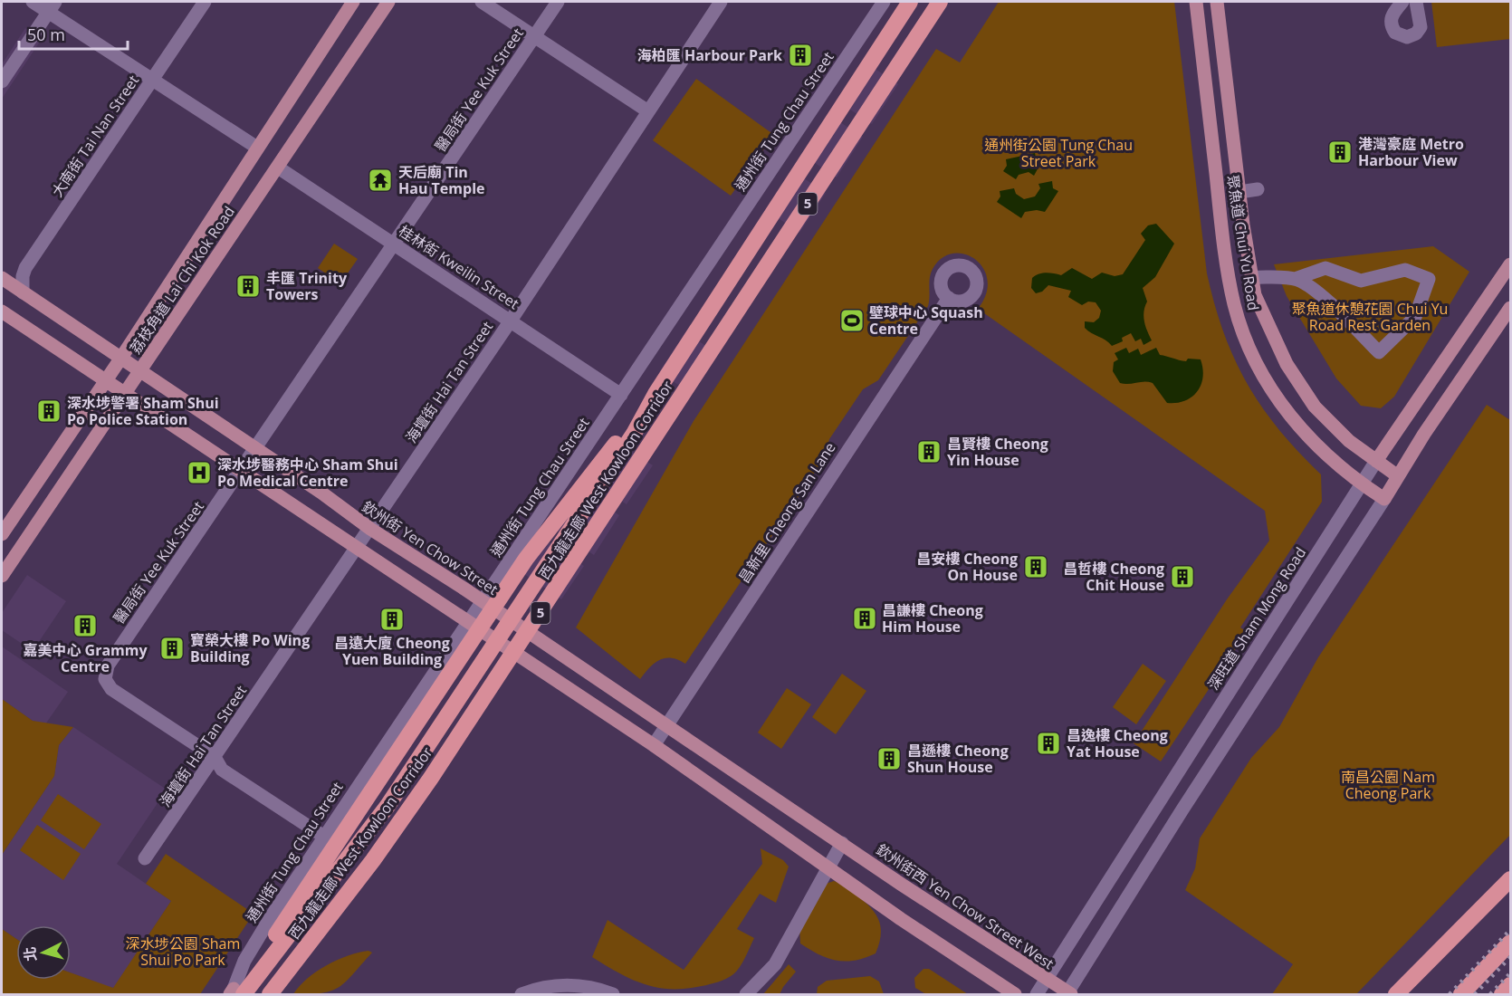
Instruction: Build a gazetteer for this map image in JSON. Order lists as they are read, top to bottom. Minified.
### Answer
{"streets":{"highway":["5","西九龍走廊 West Kowloon Corridor"],"main road":["聚魚道 Chui Yu Road","荔枝角道 Lai Chi Kok Road","欽州街 Yen Chow Street","深旺道 Sham Mong Road","欽州街西 Yen Chow Street West"],"street":["醫局街 Yee Kuk Street","通州街 Tung Chau Street","大南街 Tai Nan Street","桂林街 Kweilin Street","海壇街 Hai Tan Street","昌新里 Cheong San Lane"]},"crossings":[["醫局街 Yee Kuk Street","桂林街 Kweilin Street"],["醫局街 Yee Kuk Street","海壇街 Hai Tan Street"],["醫局街 Yee Kuk Street","欽州街 Yen Chow Street"],["通州街 Tung Chau Street","桂林街 Kweilin Street"],["通州街 Tung Chau Street","西九龍走廊 West Kowloon Corridor"],["通州街 Tung Chau Street","欽州街 Yen Chow Street"],["大南街 Tai Nan Street","欽州街 Yen Chow Street"],["聚魚道 Chui Yu Road","深旺道 Sham Mong Road"],["桂林街 Kweilin Street","荔枝角道 Lai Chi Kok Road"],["桂林街 Kweilin Street","海壇街 Hai Tan Street"],["荔枝角道 Lai Chi Kok Road","欽州街 Yen Chow Street"],["海壇街 Hai Tan Street","欽州街 Yen Chow Street"],["昌新里 Cheong San Lane","欽州街 Yen Chow Street"],["欽州街 Yen Chow Street","欽州街西 Yen Chow Street West"],["深旺道 Sham Mong Road","欽州街西 Yen Chow Street West"]],"parks":["通州街公園 Tung Chau Street Park","聚魚道休憩花園 Chui Yu Road Rest Garden","南昌公園 Nam Cheong Park","深水埗公園 Sham Shui Po Park"],"places":{"building":["海柏匯 Harbour Park","港灣豪庭 Metro Harbour View","丰匯 Trinity Towers","深水埗警署 Sham Shui Po Police Station","昌賢樓 Cheong Yin House","昌安樓 Cheong On House","昌哲樓 Cheong Chit House","昌謙樓 Cheong Him House","昌遠大廈 Cheong Yuen Building","嘉美中心 Grammy Centre","寶榮大樓 Po Wing Building","昌逸樓 Cheong Yat House","昌遜樓 Cheong Shun House"],"temple":["天后廟 Tin Hau Temple"],"sports":["壁球中心 Squash Centre"],"hospital":["深水埗醫務中心 Sham Shui Po Medical Centre"]},"scale_bar":"50 m","north":"left"}
